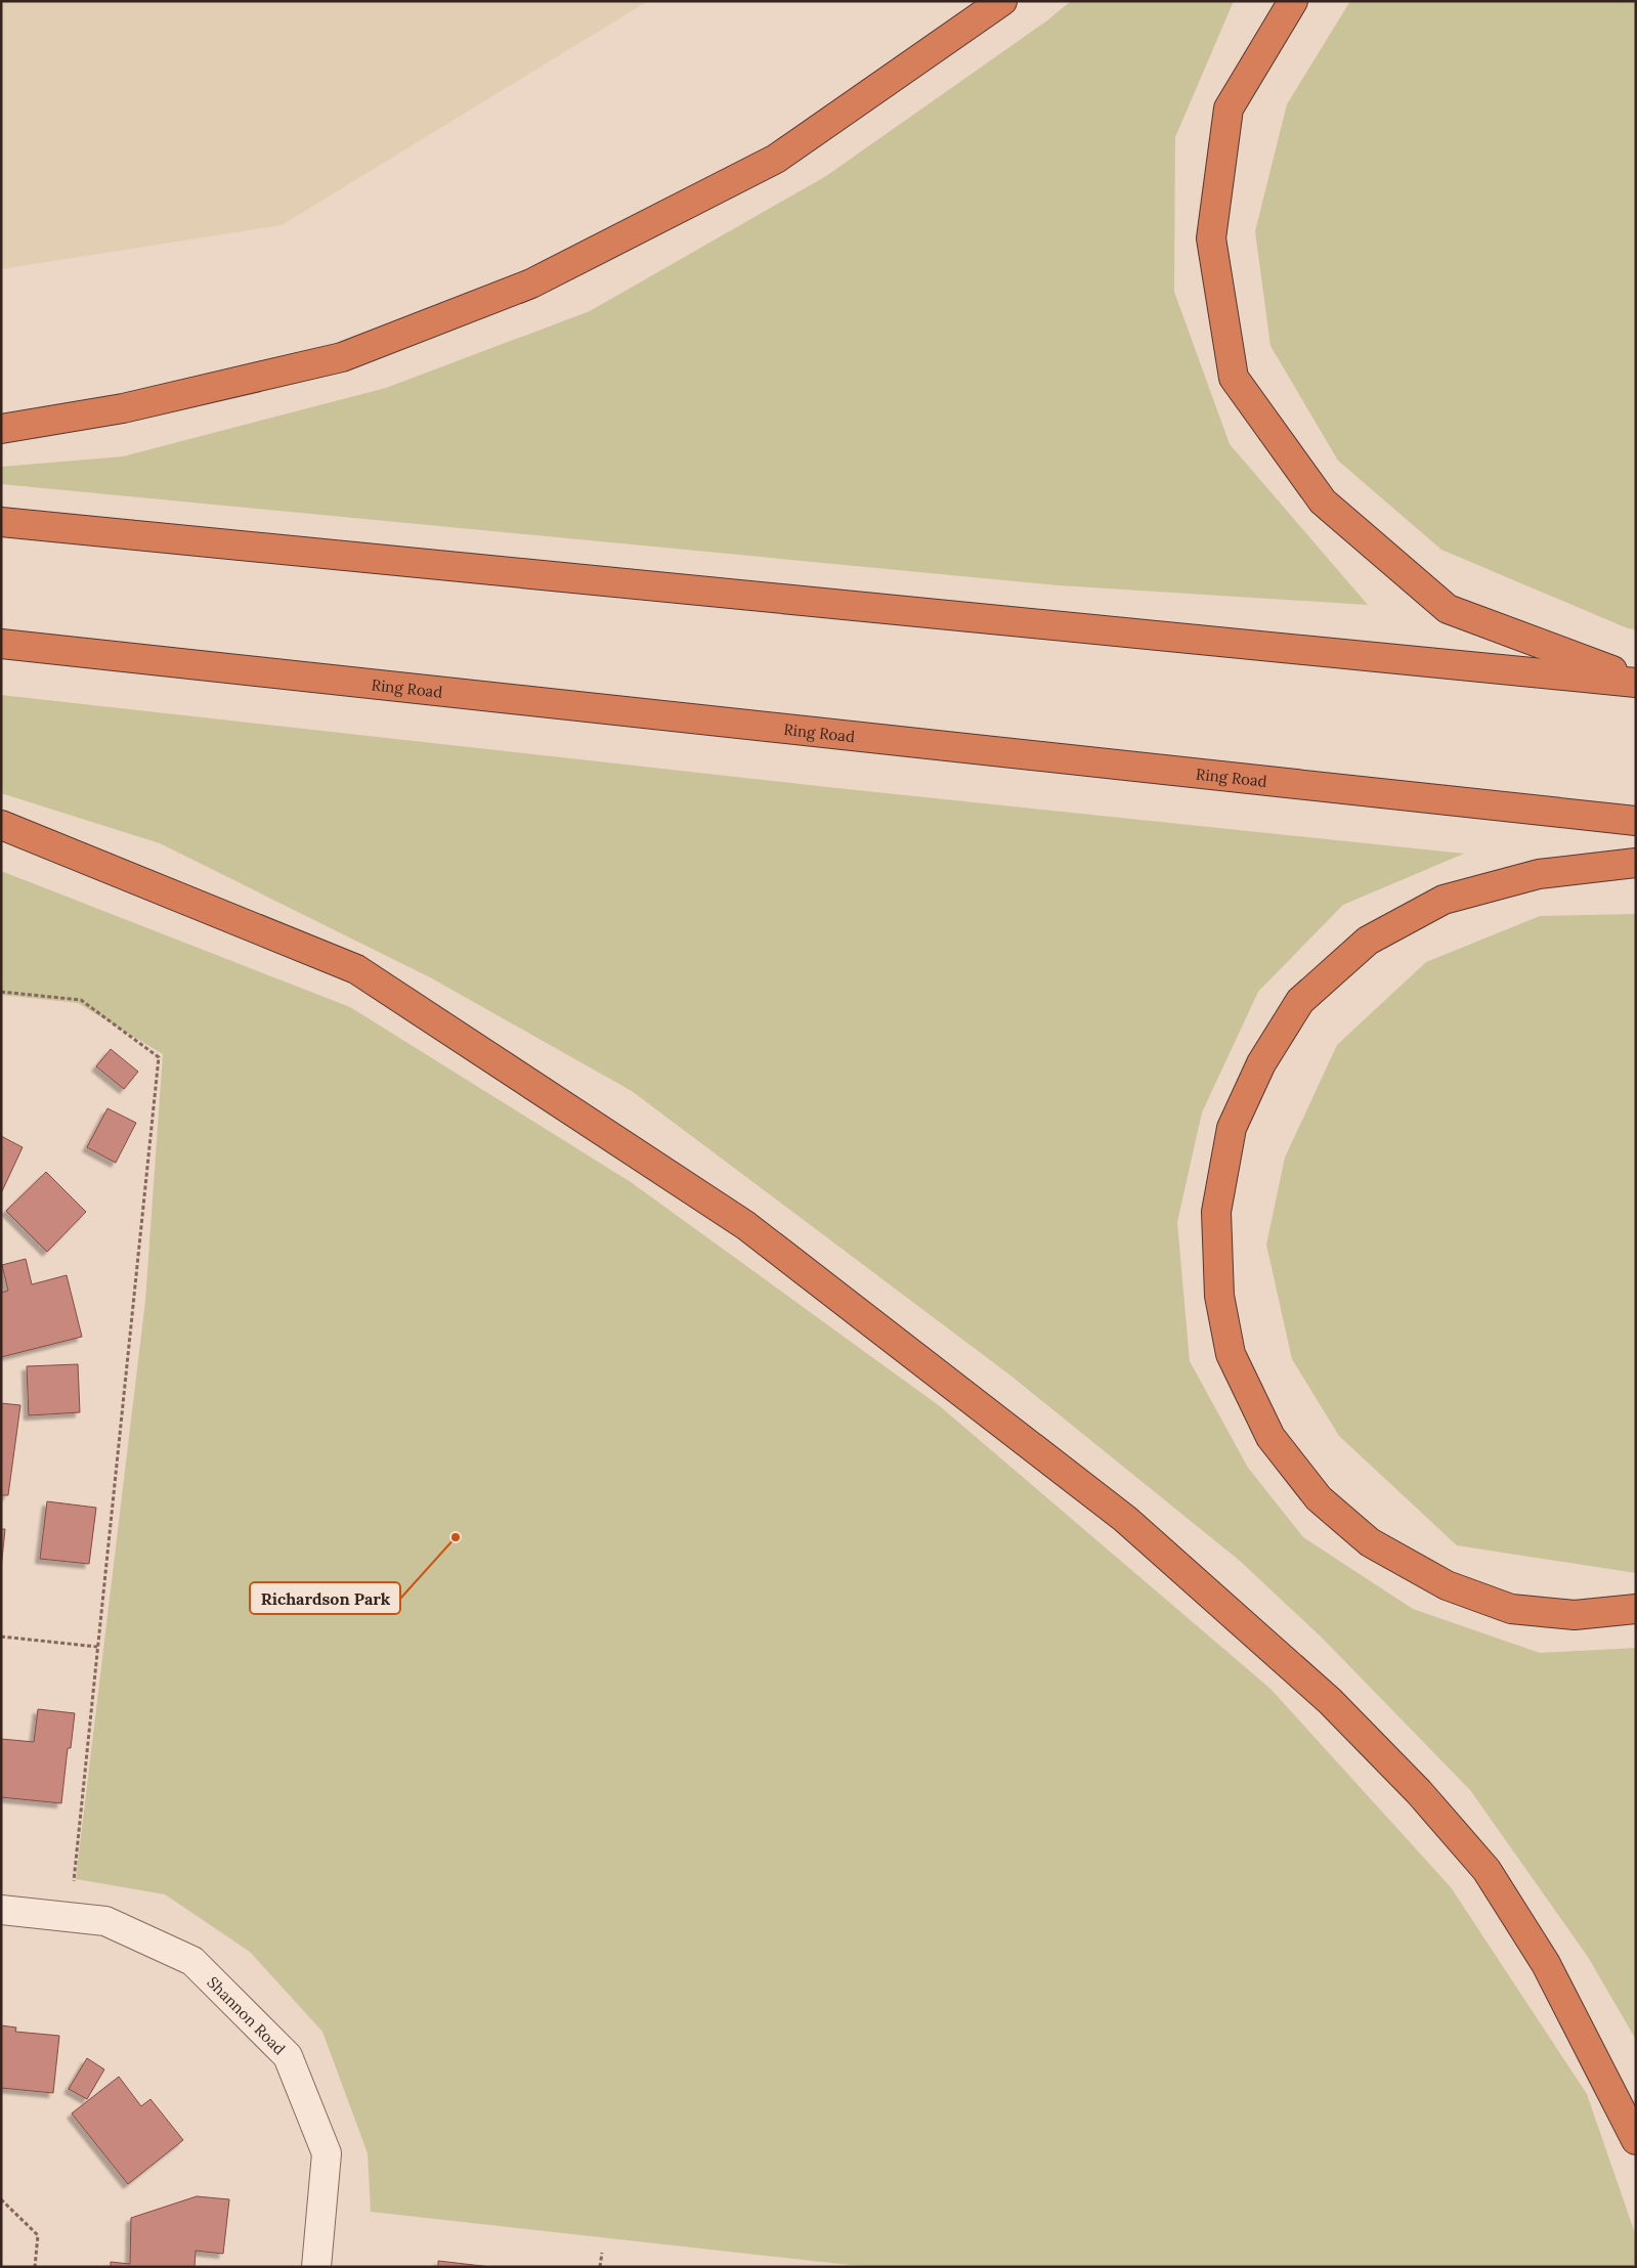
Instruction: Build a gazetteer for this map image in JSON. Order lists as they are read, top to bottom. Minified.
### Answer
{"streets":{"highway":["Ring Road"],"street":["Shannon Road"]},"places":["Richardson Park"]}
